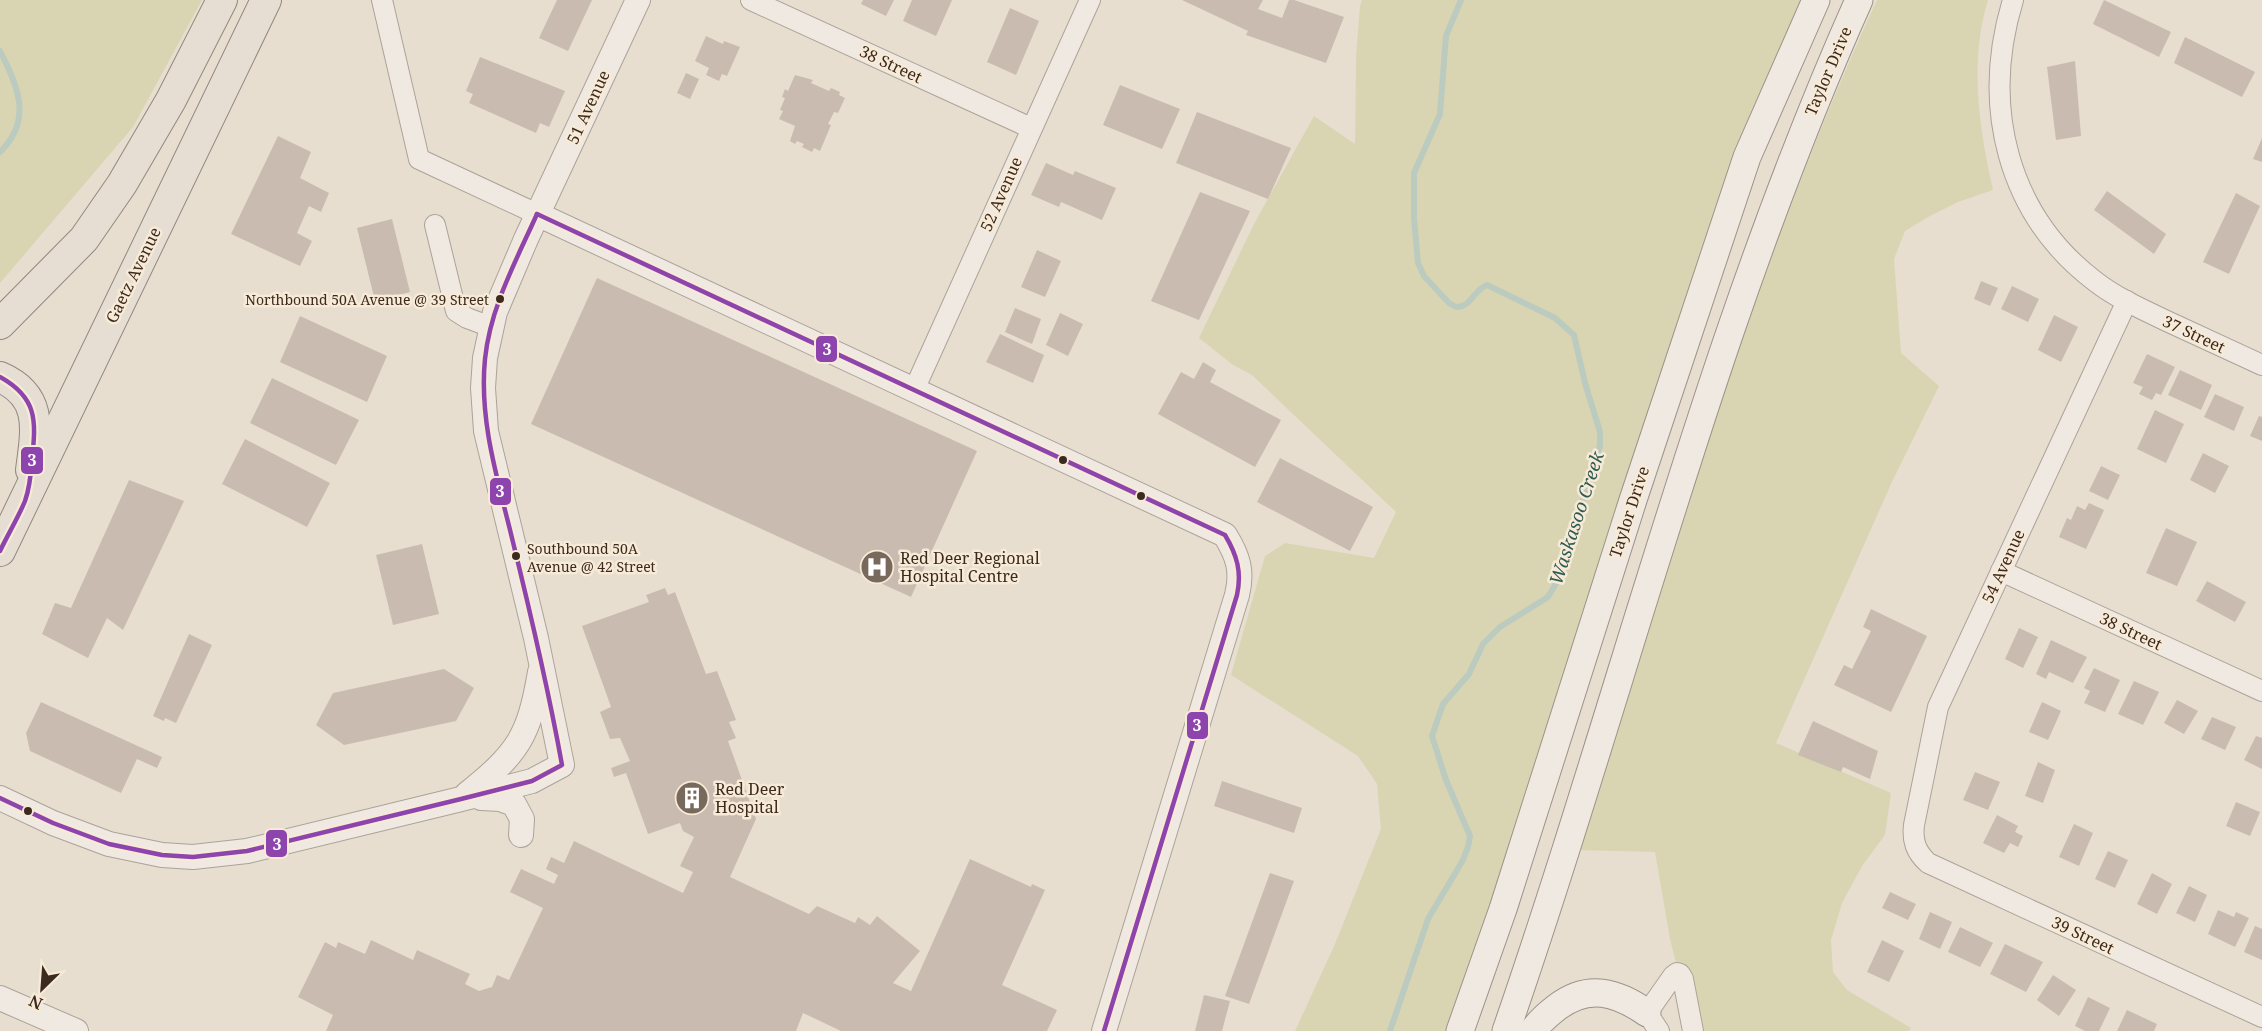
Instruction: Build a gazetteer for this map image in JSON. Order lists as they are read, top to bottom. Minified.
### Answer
{"streets":{"main road":["Taylor Drive","Gaetz Avenue"],"street":["38 Street","51 Avenue","52 Avenue","37 Street","54 Avenue","39 Street"]},"crossings":[["38 Street","52 Avenue"],["38 Street","54 Avenue"],["37 Street","54 Avenue"],["54 Avenue","39 Street"]],"water":["Waskasoo Creek"],"places":{"other":["Northbound 50A Avenue @ 39 Street","Southbound 50A Avenue @ 42 Street"],"hospital":["Red Deer Regional Hospital Centre"],"building":["Red Deer Hospital"]},"lines":["transit line 3"],"north":"bottom left"}
